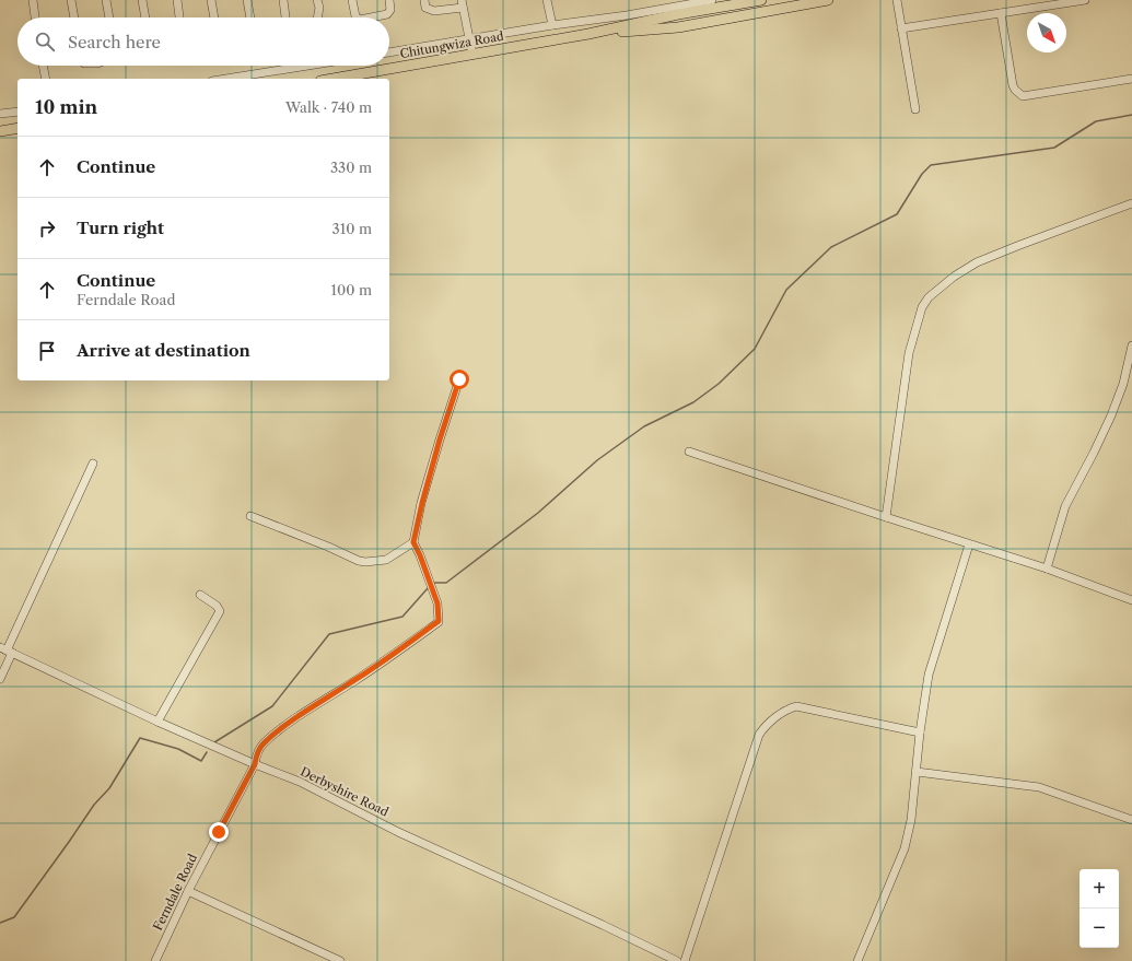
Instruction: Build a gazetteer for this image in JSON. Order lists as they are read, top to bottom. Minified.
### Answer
{"streets":{"main road":["Chitungwiza Road"],"street":["Derbyshire Road","Ferndale Road"]},"crossings":[["Derbyshire Road","Ferndale Road"]],"north":"bottom right","page":{"search":"Search here","heading":["10 min","Walk · 740 m"],"list":[["Continue","330 m"],["Turn right","310 m"],["Continue","Ferndale Road","100 m"],"Arrive at destination"],"map_buttons":["+","−"]}}
